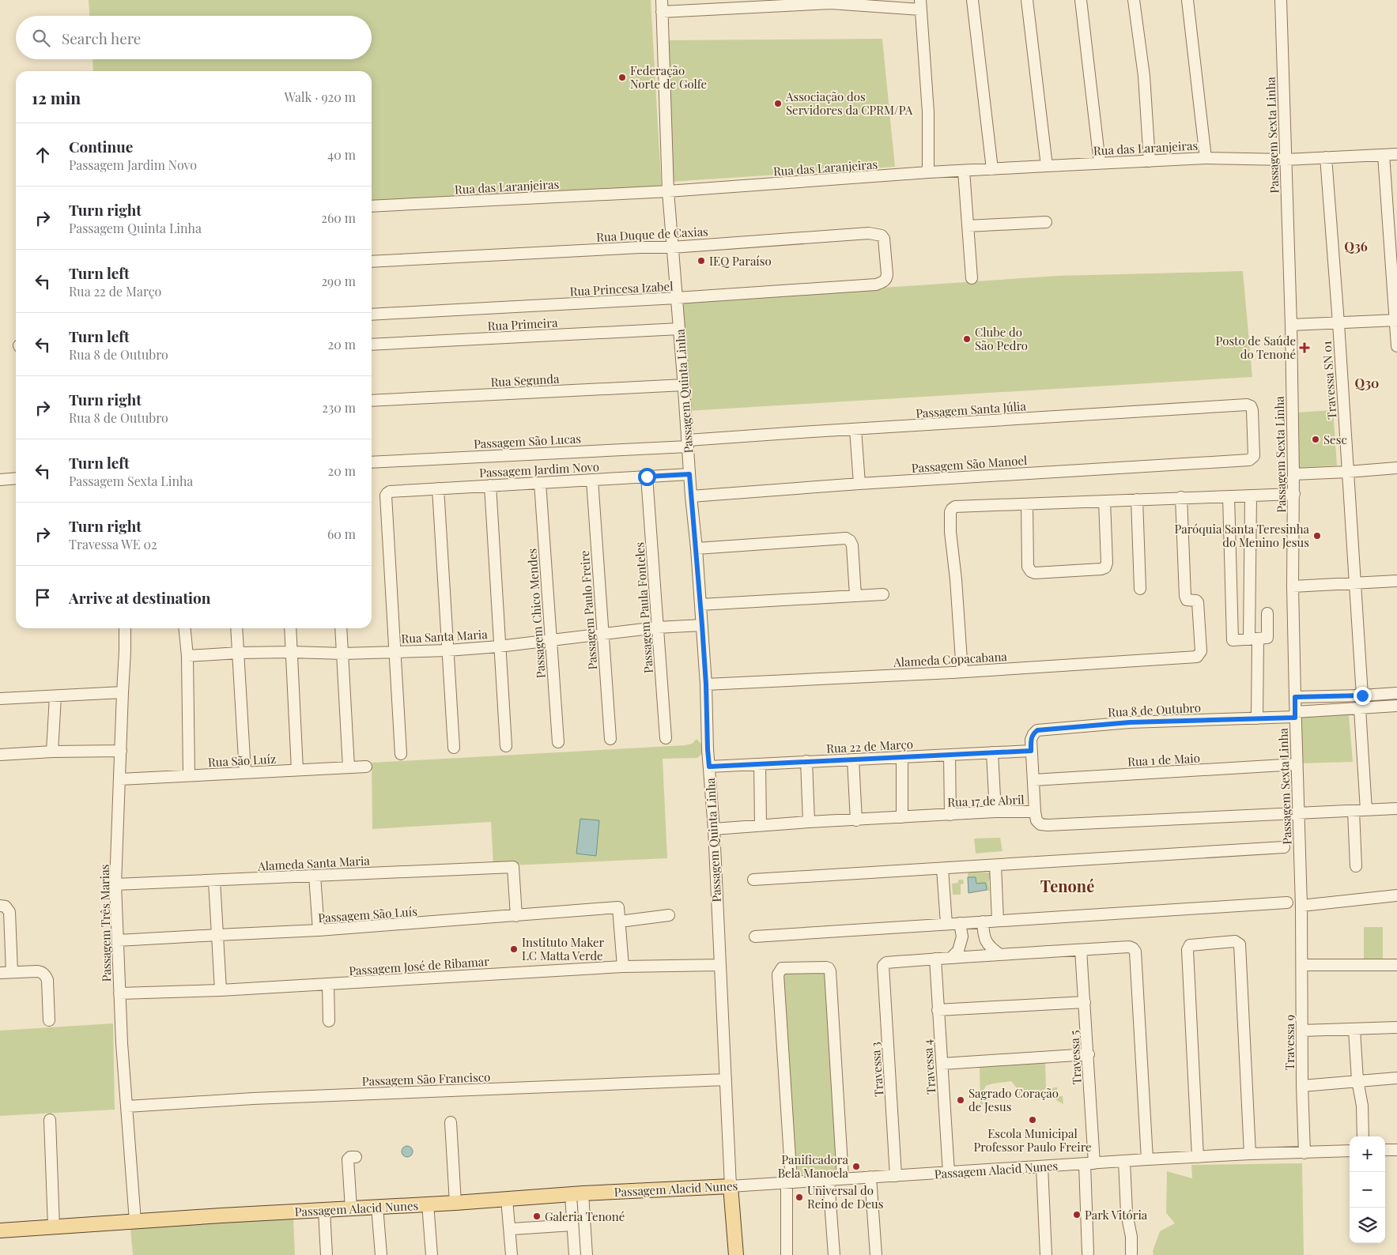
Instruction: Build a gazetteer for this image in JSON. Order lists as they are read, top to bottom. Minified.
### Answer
{"streets":{"main road":["Passagem Quinta Linha","Passagem Alacid Nunes"],"street":["Passagem Sexta Linha","Rua das Laranjeiras","Rua Duque de Caxias","Rua Princesa Izabel","Rua Primeira","Rua Segunda","Travessa SN 01","Passagem Santa Júlia","Passagem São Lucas","Passagem São Manoel","Passagem Jardim Novo","Passagem Paula Fonteles","Passagem Paulo Freire","Passagem Chico Mendes","Rua Santa Maria","Alameda Copacabana","Rua 8 de Outubro","Rua 22 de Março","Rua 1 de Maio","Rua São Luíz","Rua 17 de Abril","Alameda Santa Maria","Passagem São Luís","Passagem Três Marias","Passagem José de Ribamar","Travessa 9","Travessa 5","Travessa 4","Travessa 3","Passagem São Francisco"]},"crossings":[["Passagem Sexta Linha","Rua das Laranjeiras"],["Passagem Sexta Linha","Rua 8 de Outubro"],["Passagem Sexta Linha","Rua 1 de Maio"],["Passagem Sexta Linha","Rua 17 de Abril"],["Passagem Sexta Linha","Travessa 9"],["Rua das Laranjeiras","Travessa SN 01"],["Rua das Laranjeiras","Passagem Quinta Linha"],["Rua Duque de Caxias","Rua Princesa Izabel"],["Rua Duque de Caxias","Passagem Quinta Linha"],["Rua Princesa Izabel","Passagem Quinta Linha"],["Rua Primeira","Passagem Quinta Linha"],["Rua Segunda","Passagem Quinta Linha"],["Passagem Quinta Linha","Passagem Santa Júlia"],["Passagem Quinta Linha","Passagem São Lucas"],["Passagem Quinta Linha","Passagem São Manoel"],["Passagem Quinta Linha","Passagem Jardim Novo"],["Passagem Quinta Linha","Rua Santa Maria"],["Passagem Quinta Linha","Alameda Copacabana"],["Passagem Quinta Linha","Rua 22 de Março"],["Passagem Quinta Linha","Rua 17 de Abril"],["Passagem Quinta Linha","Passagem José de Ribamar"],["Passagem Quinta Linha","Passagem São Francisco"],["Passagem Quinta Linha","Passagem Alacid Nunes"],["Passagem Santa Júlia","Passagem São Lucas"],["Passagem Santa Júlia","Passagem São Manoel"],["Passagem Jardim Novo","Passagem Paula Fonteles"],["Passagem Jardim Novo","Passagem Paulo Freire"],["Passagem Jardim Novo","Passagem Chico Mendes"],["Passagem Jardim Novo","Rua Santa Maria"],["Passagem Paula Fonteles","Rua Santa Maria"],["Passagem Paulo Freire","Rua Santa Maria"],["Passagem Chico Mendes","Rua Santa Maria"],["Rua 8 de Outubro","Rua 22 de Março"],["Rua São Luíz","Passagem Três Marias"],["Alameda Santa Maria","Passagem São Luís"],["Alameda Santa Maria","Passagem Três Marias"],["Passagem São Luís","Passagem Três Marias"],["Passagem Três Marias","Passagem José de Ribamar"],["Passagem Três Marias","Passagem São Francisco"],["Passagem Três Marias","Passagem Alacid Nunes"],["Travessa 9","Passagem Alacid Nunes"],["Travessa 5","Passagem Alacid Nunes"],["Travessa 4","Travessa 3"],["Travessa 4","Passagem Alacid Nunes"],["Travessa 3","Passagem Alacid Nunes"]],"districts":["Q36","Q30","Tenoné"],"places":{"other":["Federação Norte de Golfe","Associação dos Servidores da CPRM/PA","IEQ Paraíso","Clube do São Pedro","Sesc","Paróquia Santa Teresinha do Menino Jesus","Instituto Maker LC Matta Verde","Sagrado Coração de Jesus","Escola Municipal Professor Paulo Freire","Panificadora Bela Manoela","Universal do Reino de Deus","Park Vitória","Galeria Tenoné"],"health":["Posto de Saúde do Tenoné"]},"page":{"search":"Search here","heading":["12 min","Walk · 920 m"],"list":[["Continue","Passagem Jardim Novo","40 m"],["Turn right","Passagem Quinta Linha","260 m"],["Turn left","Rua 22 de Março","290 m"],["Turn left","Rua 8 de Outubro","20 m"],["Turn right","Rua 8 de Outubro","230 m"],["Turn left","Passagem Sexta Linha","20 m"],["Turn right","Travessa WE 02","60 m"],"Arrive at destination"],"map_buttons":["+","−"]}}
